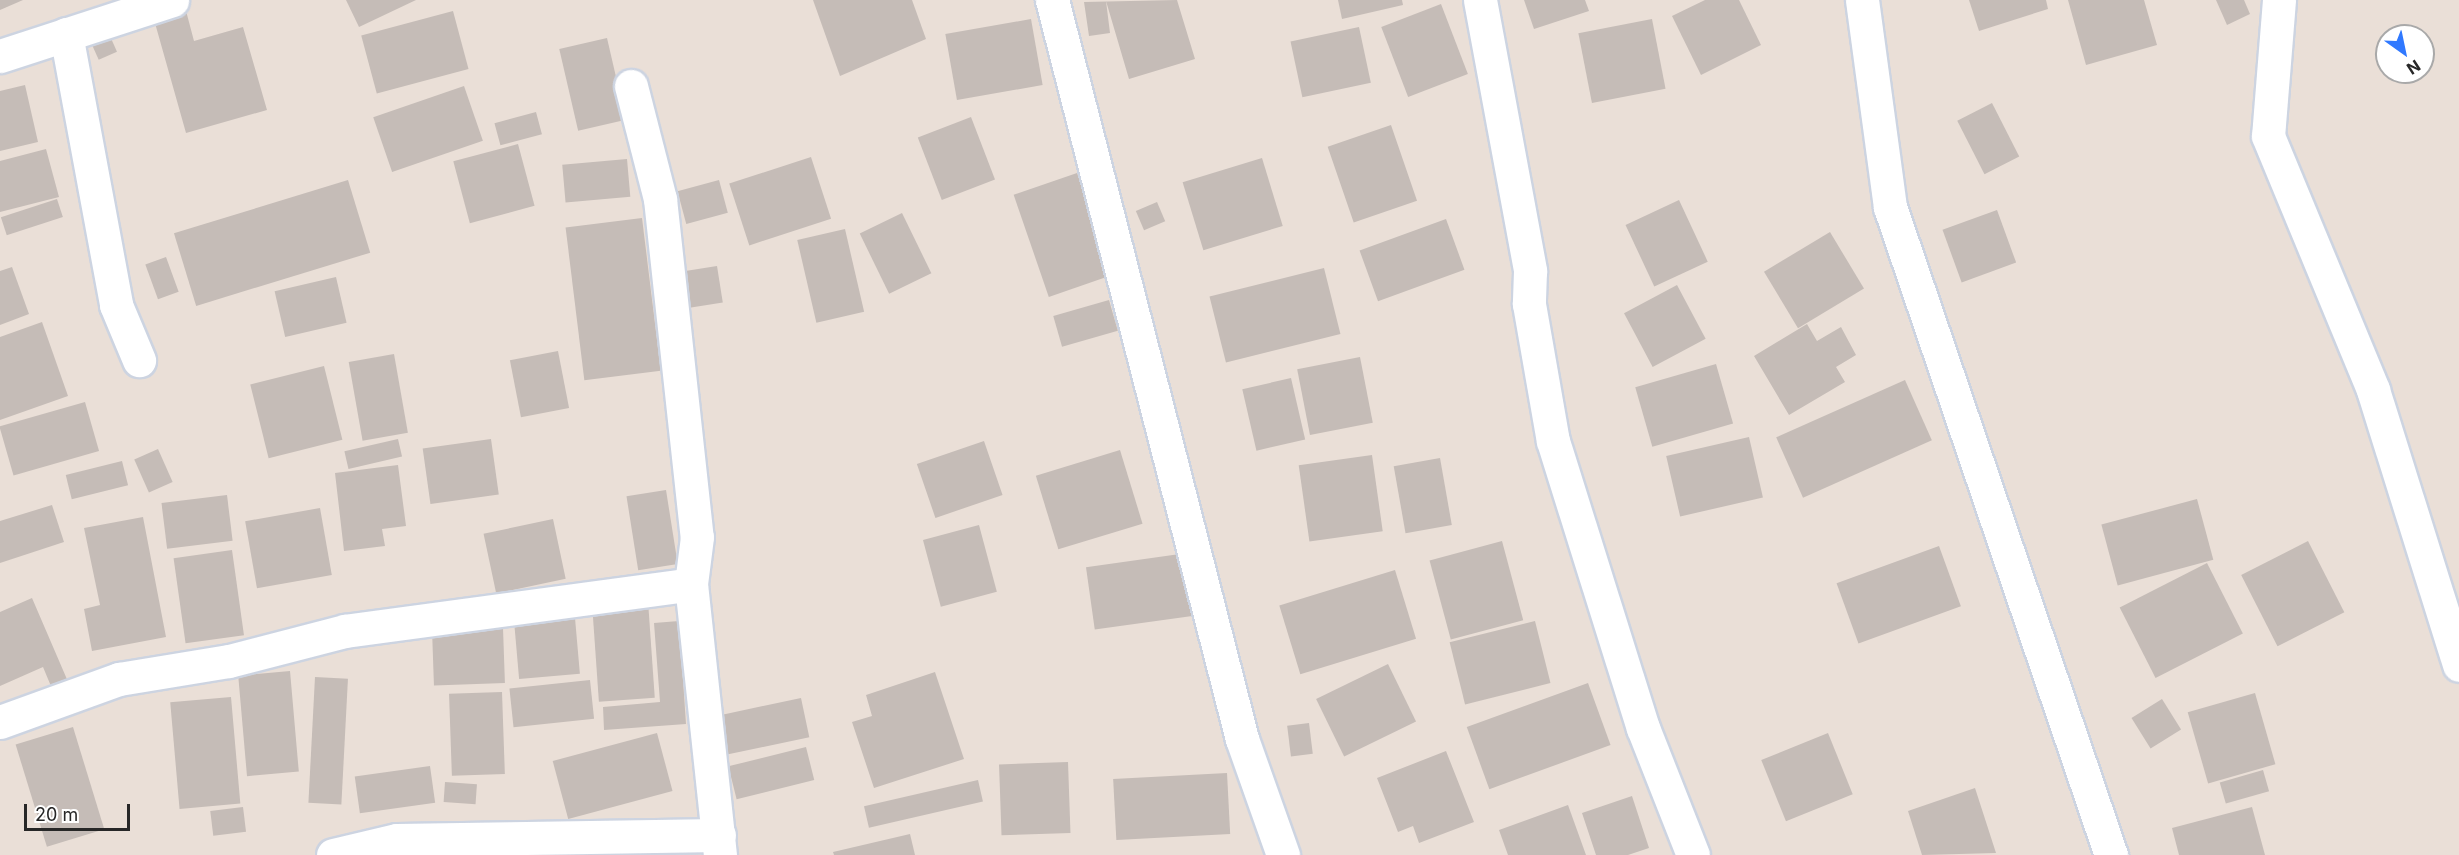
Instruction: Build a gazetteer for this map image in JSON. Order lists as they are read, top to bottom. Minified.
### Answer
{"scale_bar":"20 m","north":"bottom right"}
